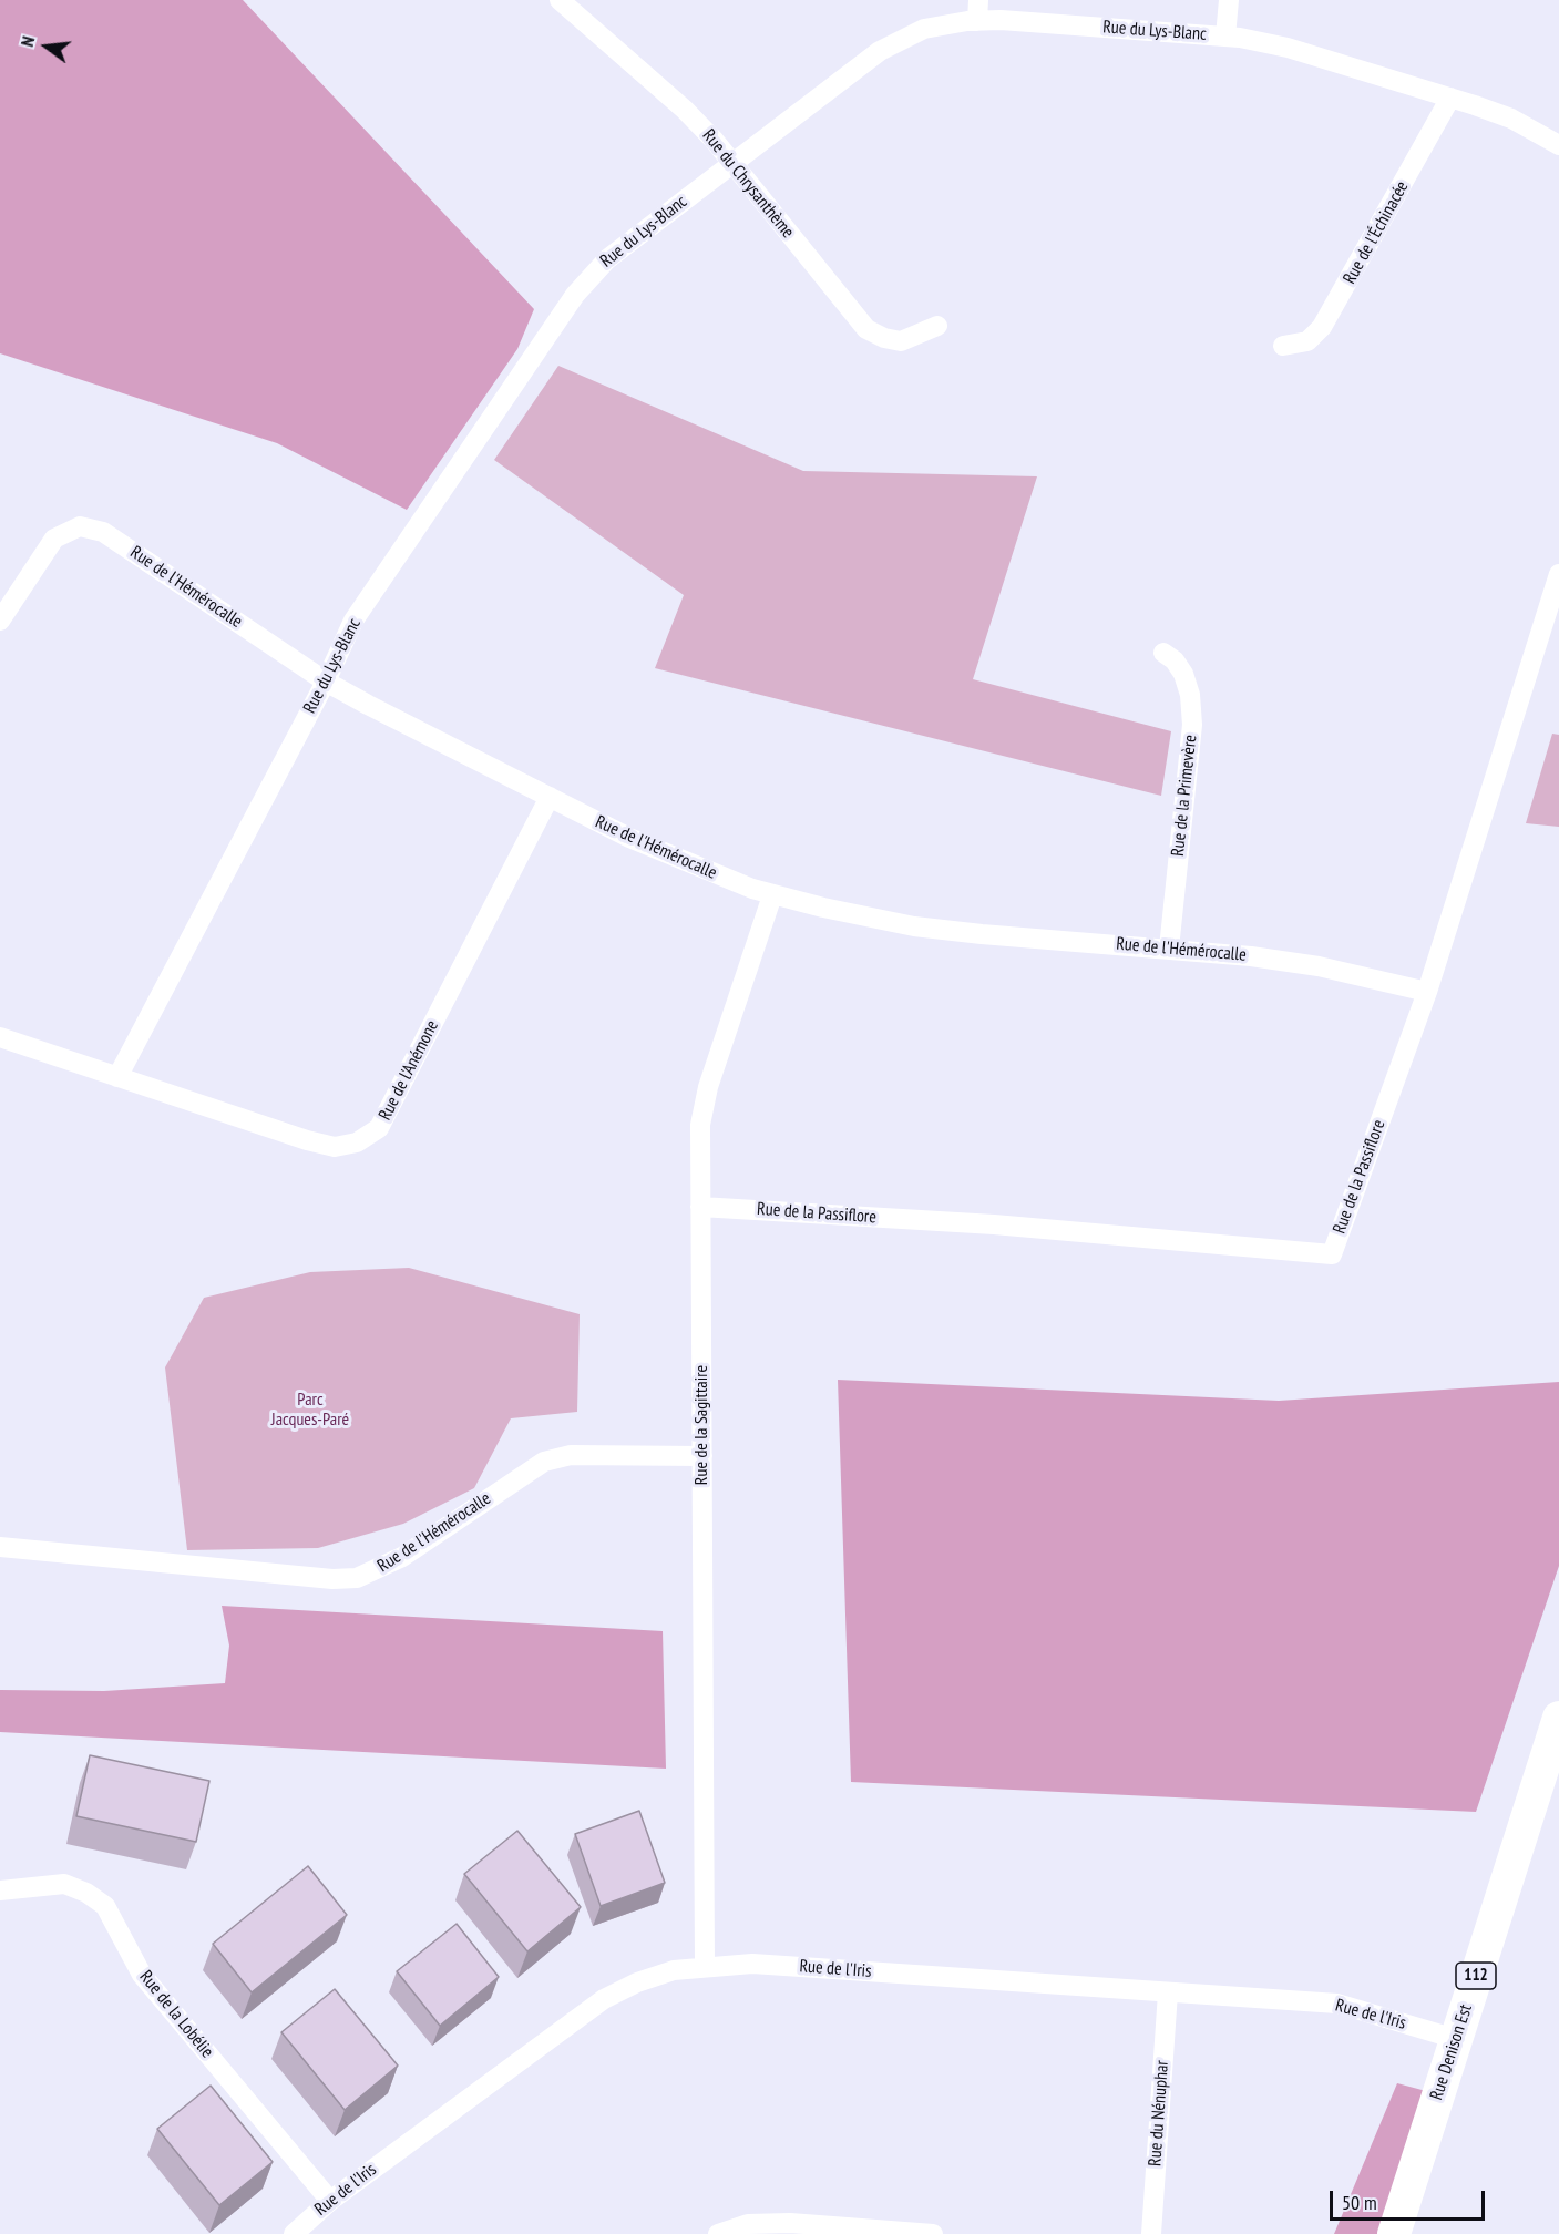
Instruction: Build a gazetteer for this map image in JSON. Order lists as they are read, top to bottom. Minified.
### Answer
{"streets":{"main road":["112","Rue Denison Est"],"street":["Rue du Lys-Blanc","Rue du Chrysanthème","Rue de l'Échinacée","Rue de l'Hémérocalle","Rue de la Primevère","Rue de l'Anémone","Rue de la Passiflore","Rue de la Sagittaire","Rue de l'Iris","Rue de la Lobélie","Rue du Nénuphar"]},"crossings":[["Rue du Lys-Blanc","Rue du Chrysanthème"],["Rue du Lys-Blanc","Rue de l'Échinacée"],["Rue du Lys-Blanc","Rue de l'Hémérocalle"],["Rue du Lys-Blanc","Rue de l'Anémone"],["Rue de l'Hémérocalle","Rue de la Primevère"],["Rue de l'Hémérocalle","Rue de l'Anémone"],["Rue de l'Hémérocalle","Rue de la Passiflore"],["Rue de l'Hémérocalle","Rue de la Sagittaire"],["Rue de la Passiflore","Rue de la Sagittaire"],["Rue de la Sagittaire","Rue de l'Iris"],["Rue de l'Iris","Rue de la Lobélie"],["Rue de l'Iris","Rue Denison Est"],["Rue de l'Iris","Rue du Nénuphar"]],"parks":["Parc Jacques-Paré"],"scale_bar":"50 m","north":"left"}
